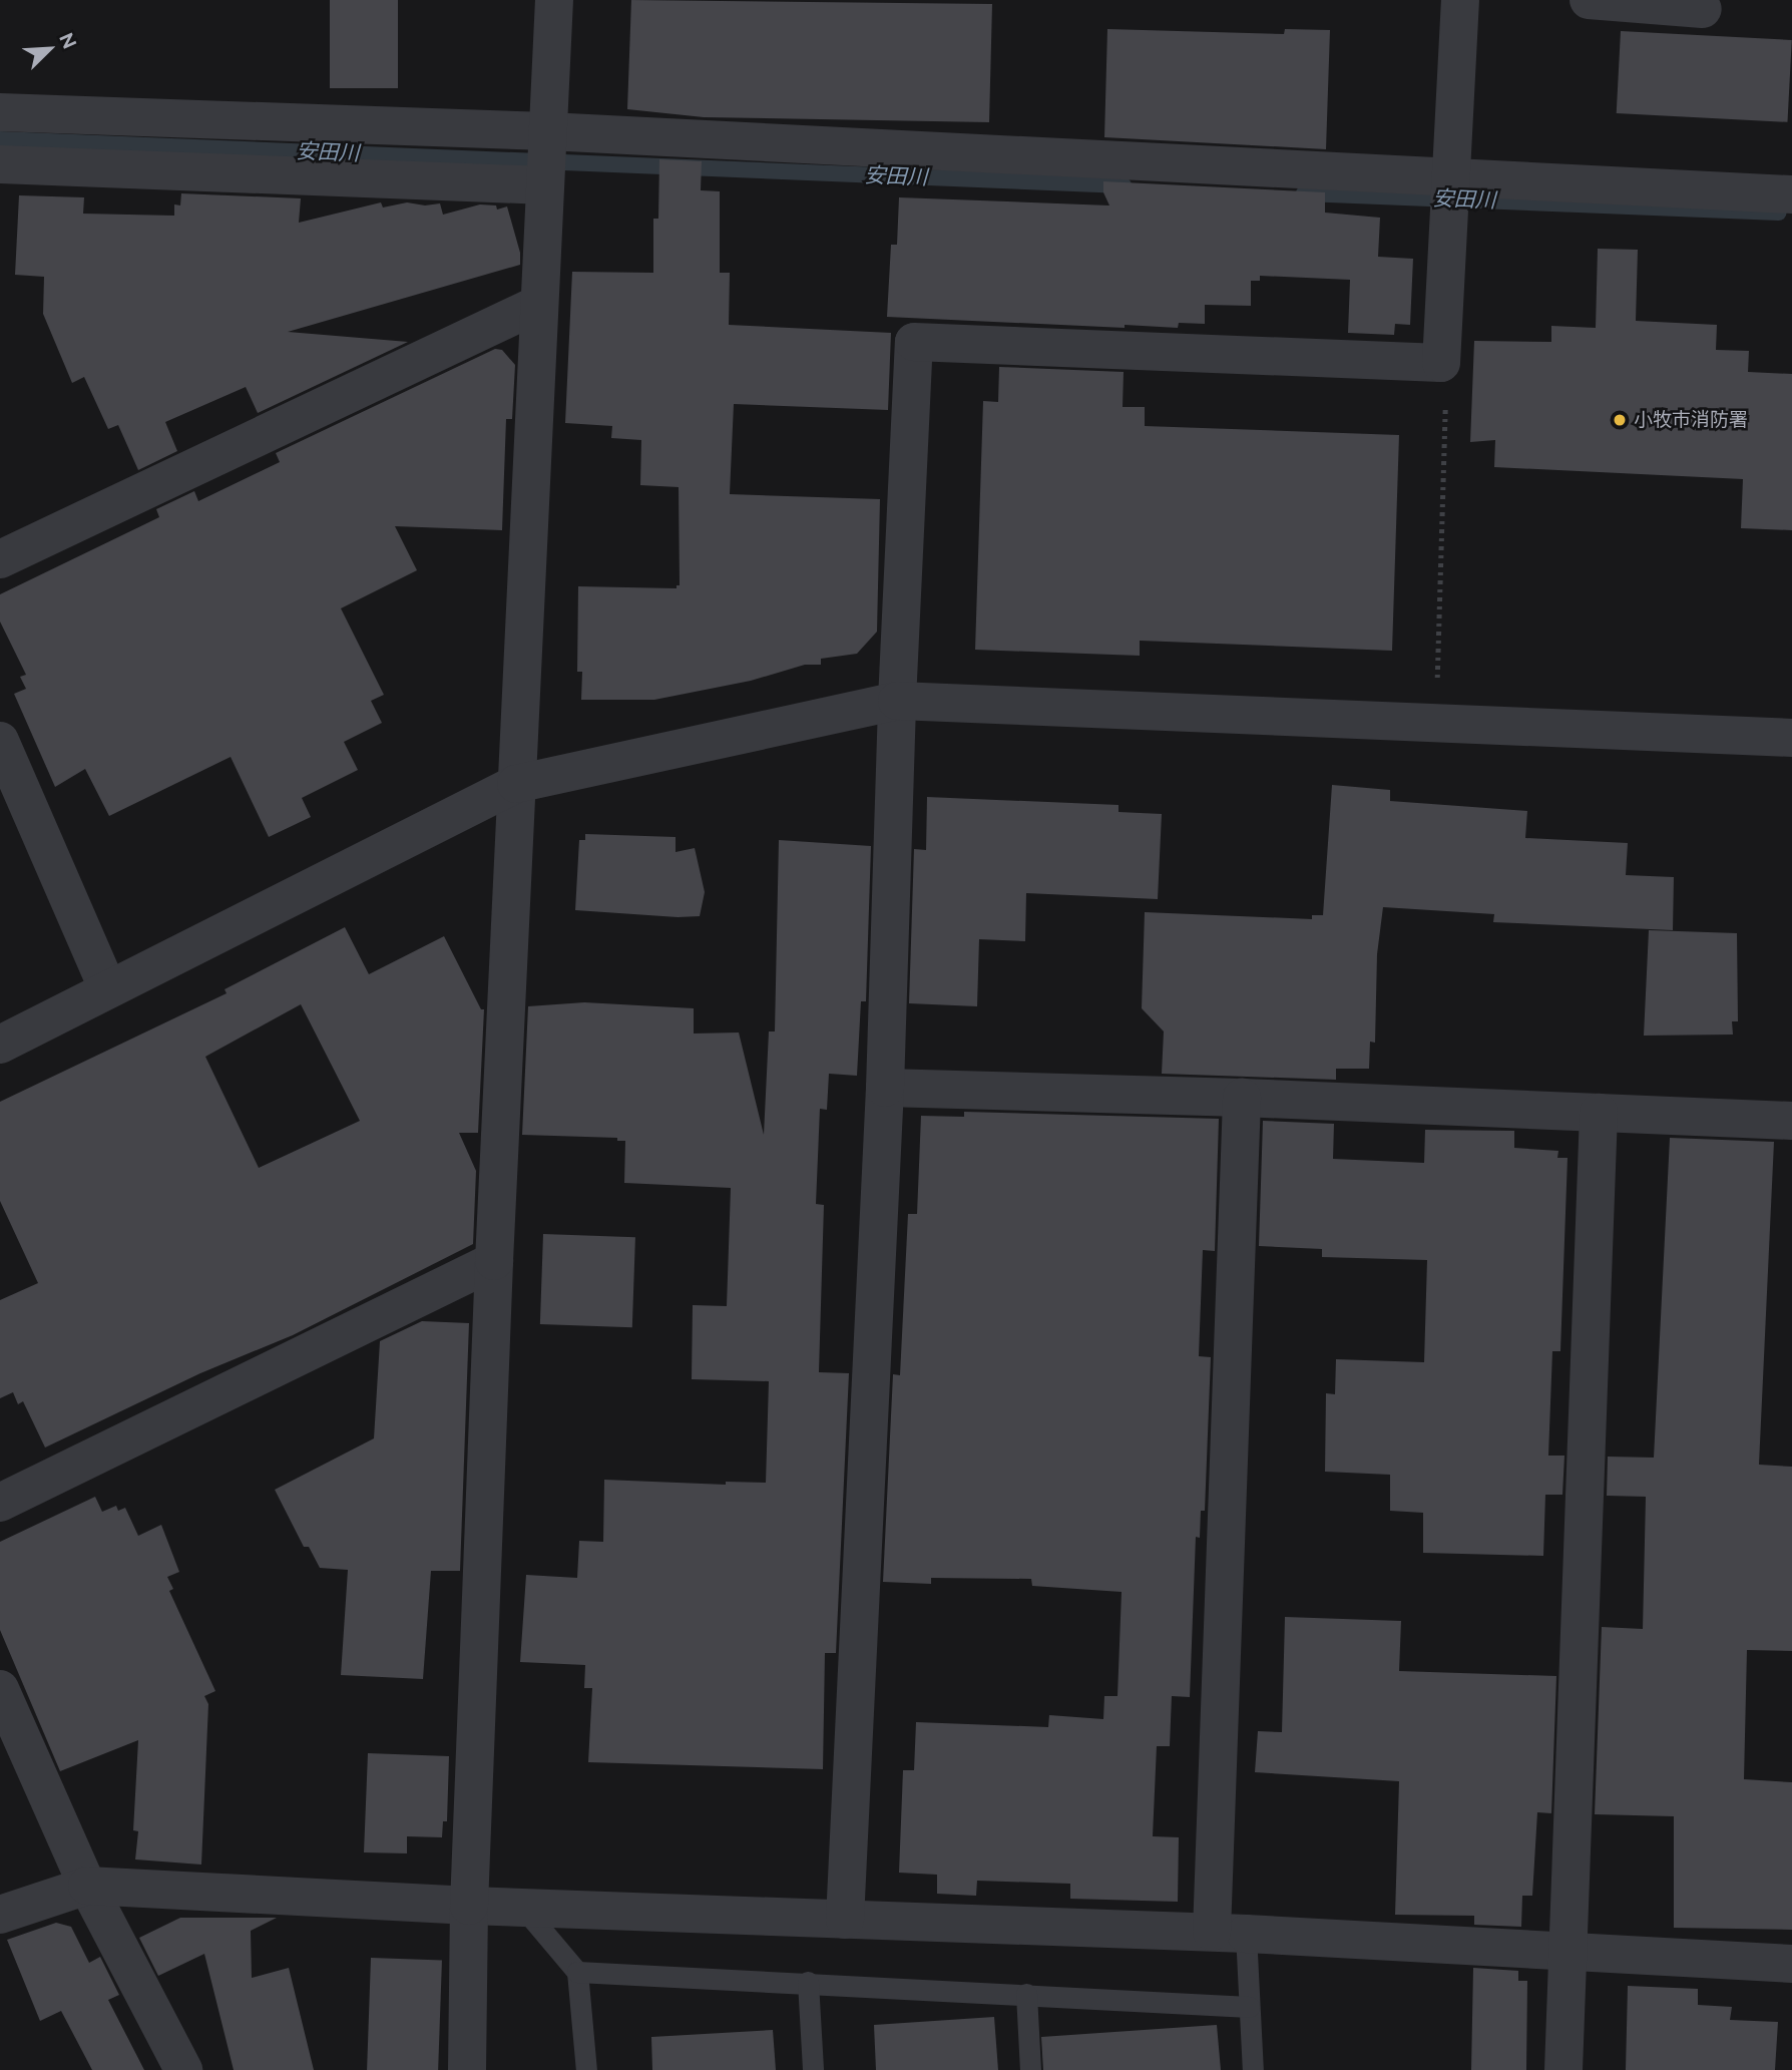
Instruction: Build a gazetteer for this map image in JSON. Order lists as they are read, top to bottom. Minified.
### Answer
{"water":["安田川"],"places":["小牧市消防署"],"north":"top right"}
